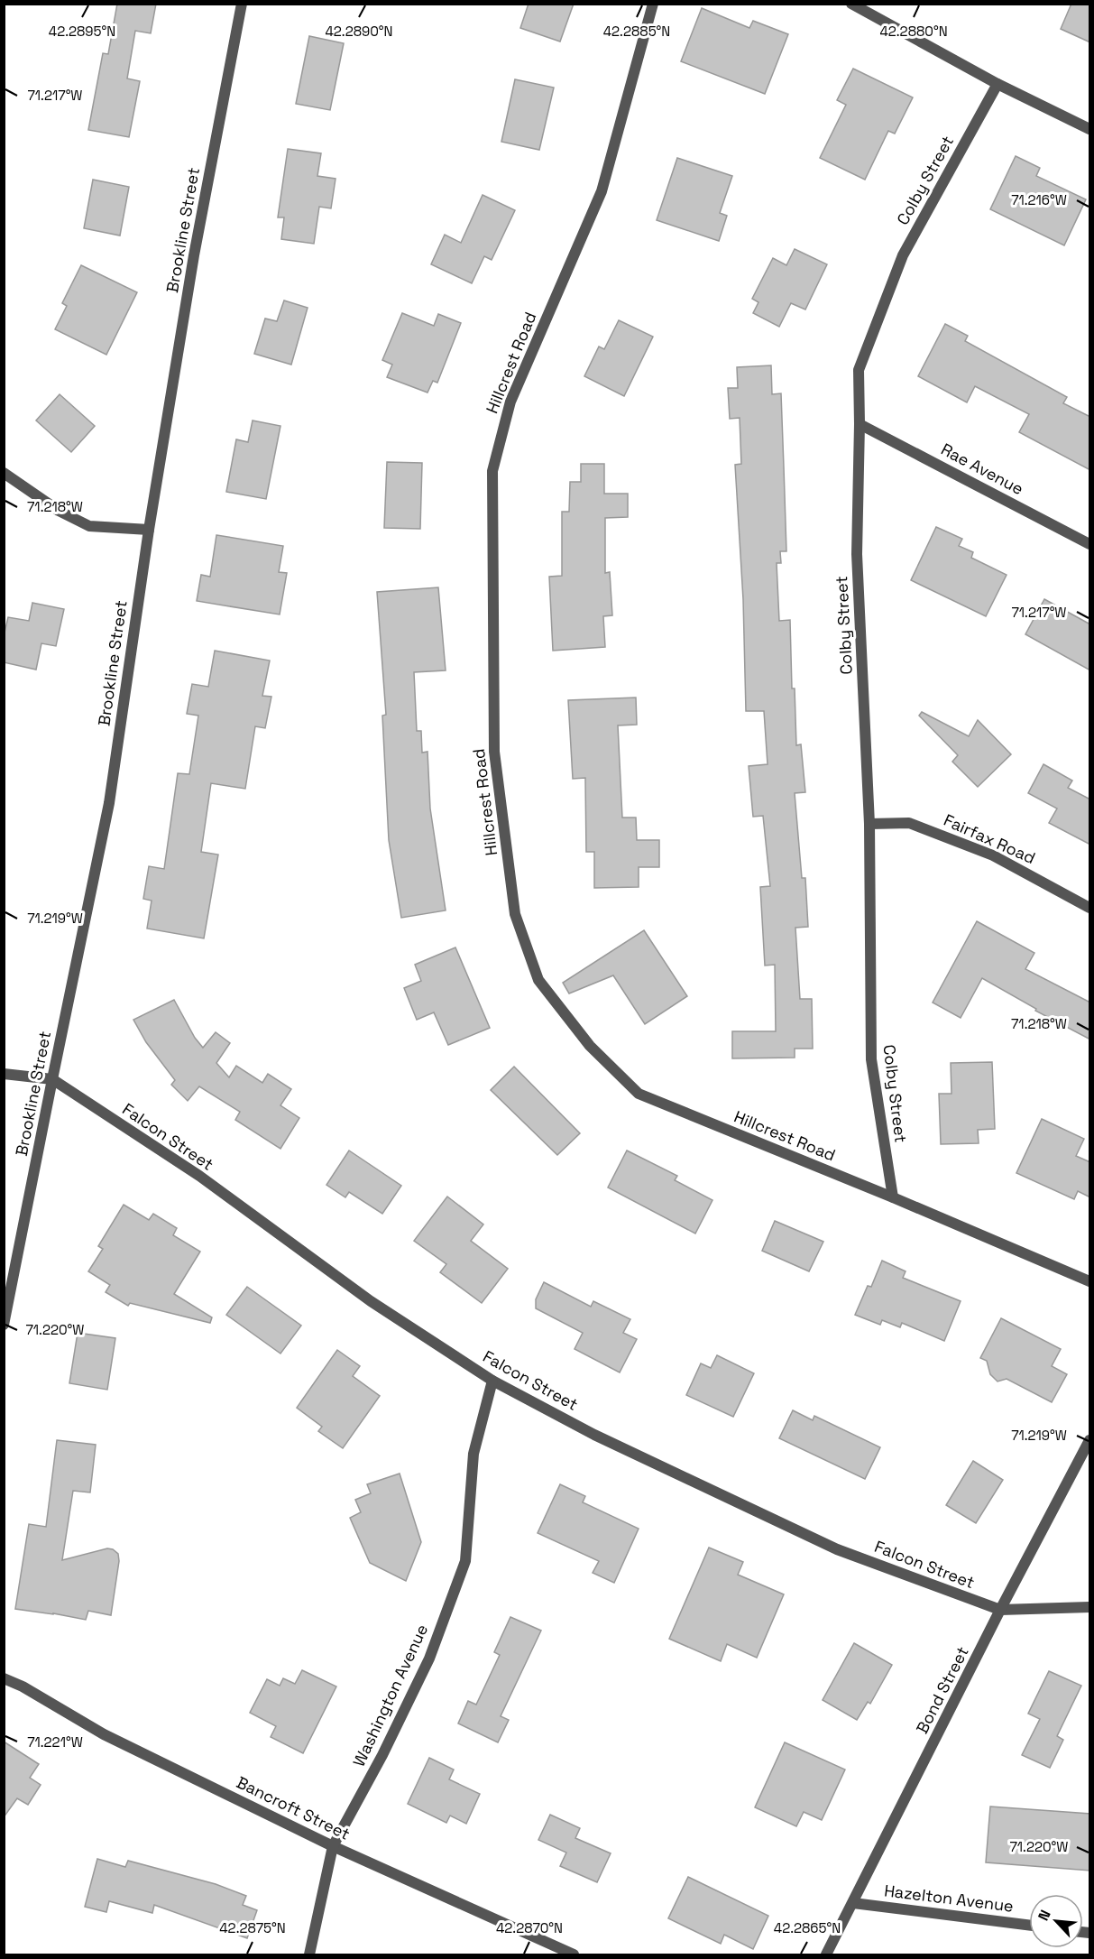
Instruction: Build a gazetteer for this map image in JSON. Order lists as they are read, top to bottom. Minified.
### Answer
{"streets":{"street":["Colby Street","Brookline Street","Hillcrest Road","Rae Avenue","Fairfax Road","Falcon Street","Bond Street","Washington Avenue","Bancroft Street","Hazelton Avenue"]},"crossings":[["Colby Street","Hillcrest Road"],["Colby Street","Rae Avenue"],["Colby Street","Fairfax Road"],["Brookline Street","Falcon Street"],["Falcon Street","Bond Street"],["Falcon Street","Washington Avenue"],["Bond Street","Hazelton Avenue"],["Washington Avenue","Bancroft Street"]],"north":"top left","coordinates":["42.2895°N","42.2890°N","42.2885°N","42.2880°N","71.217°W","71.216°W","71.218°W","71.219°W","71.220°W","71.221°W","42.2875°N","42.2870°N","42.2865°N"]}
